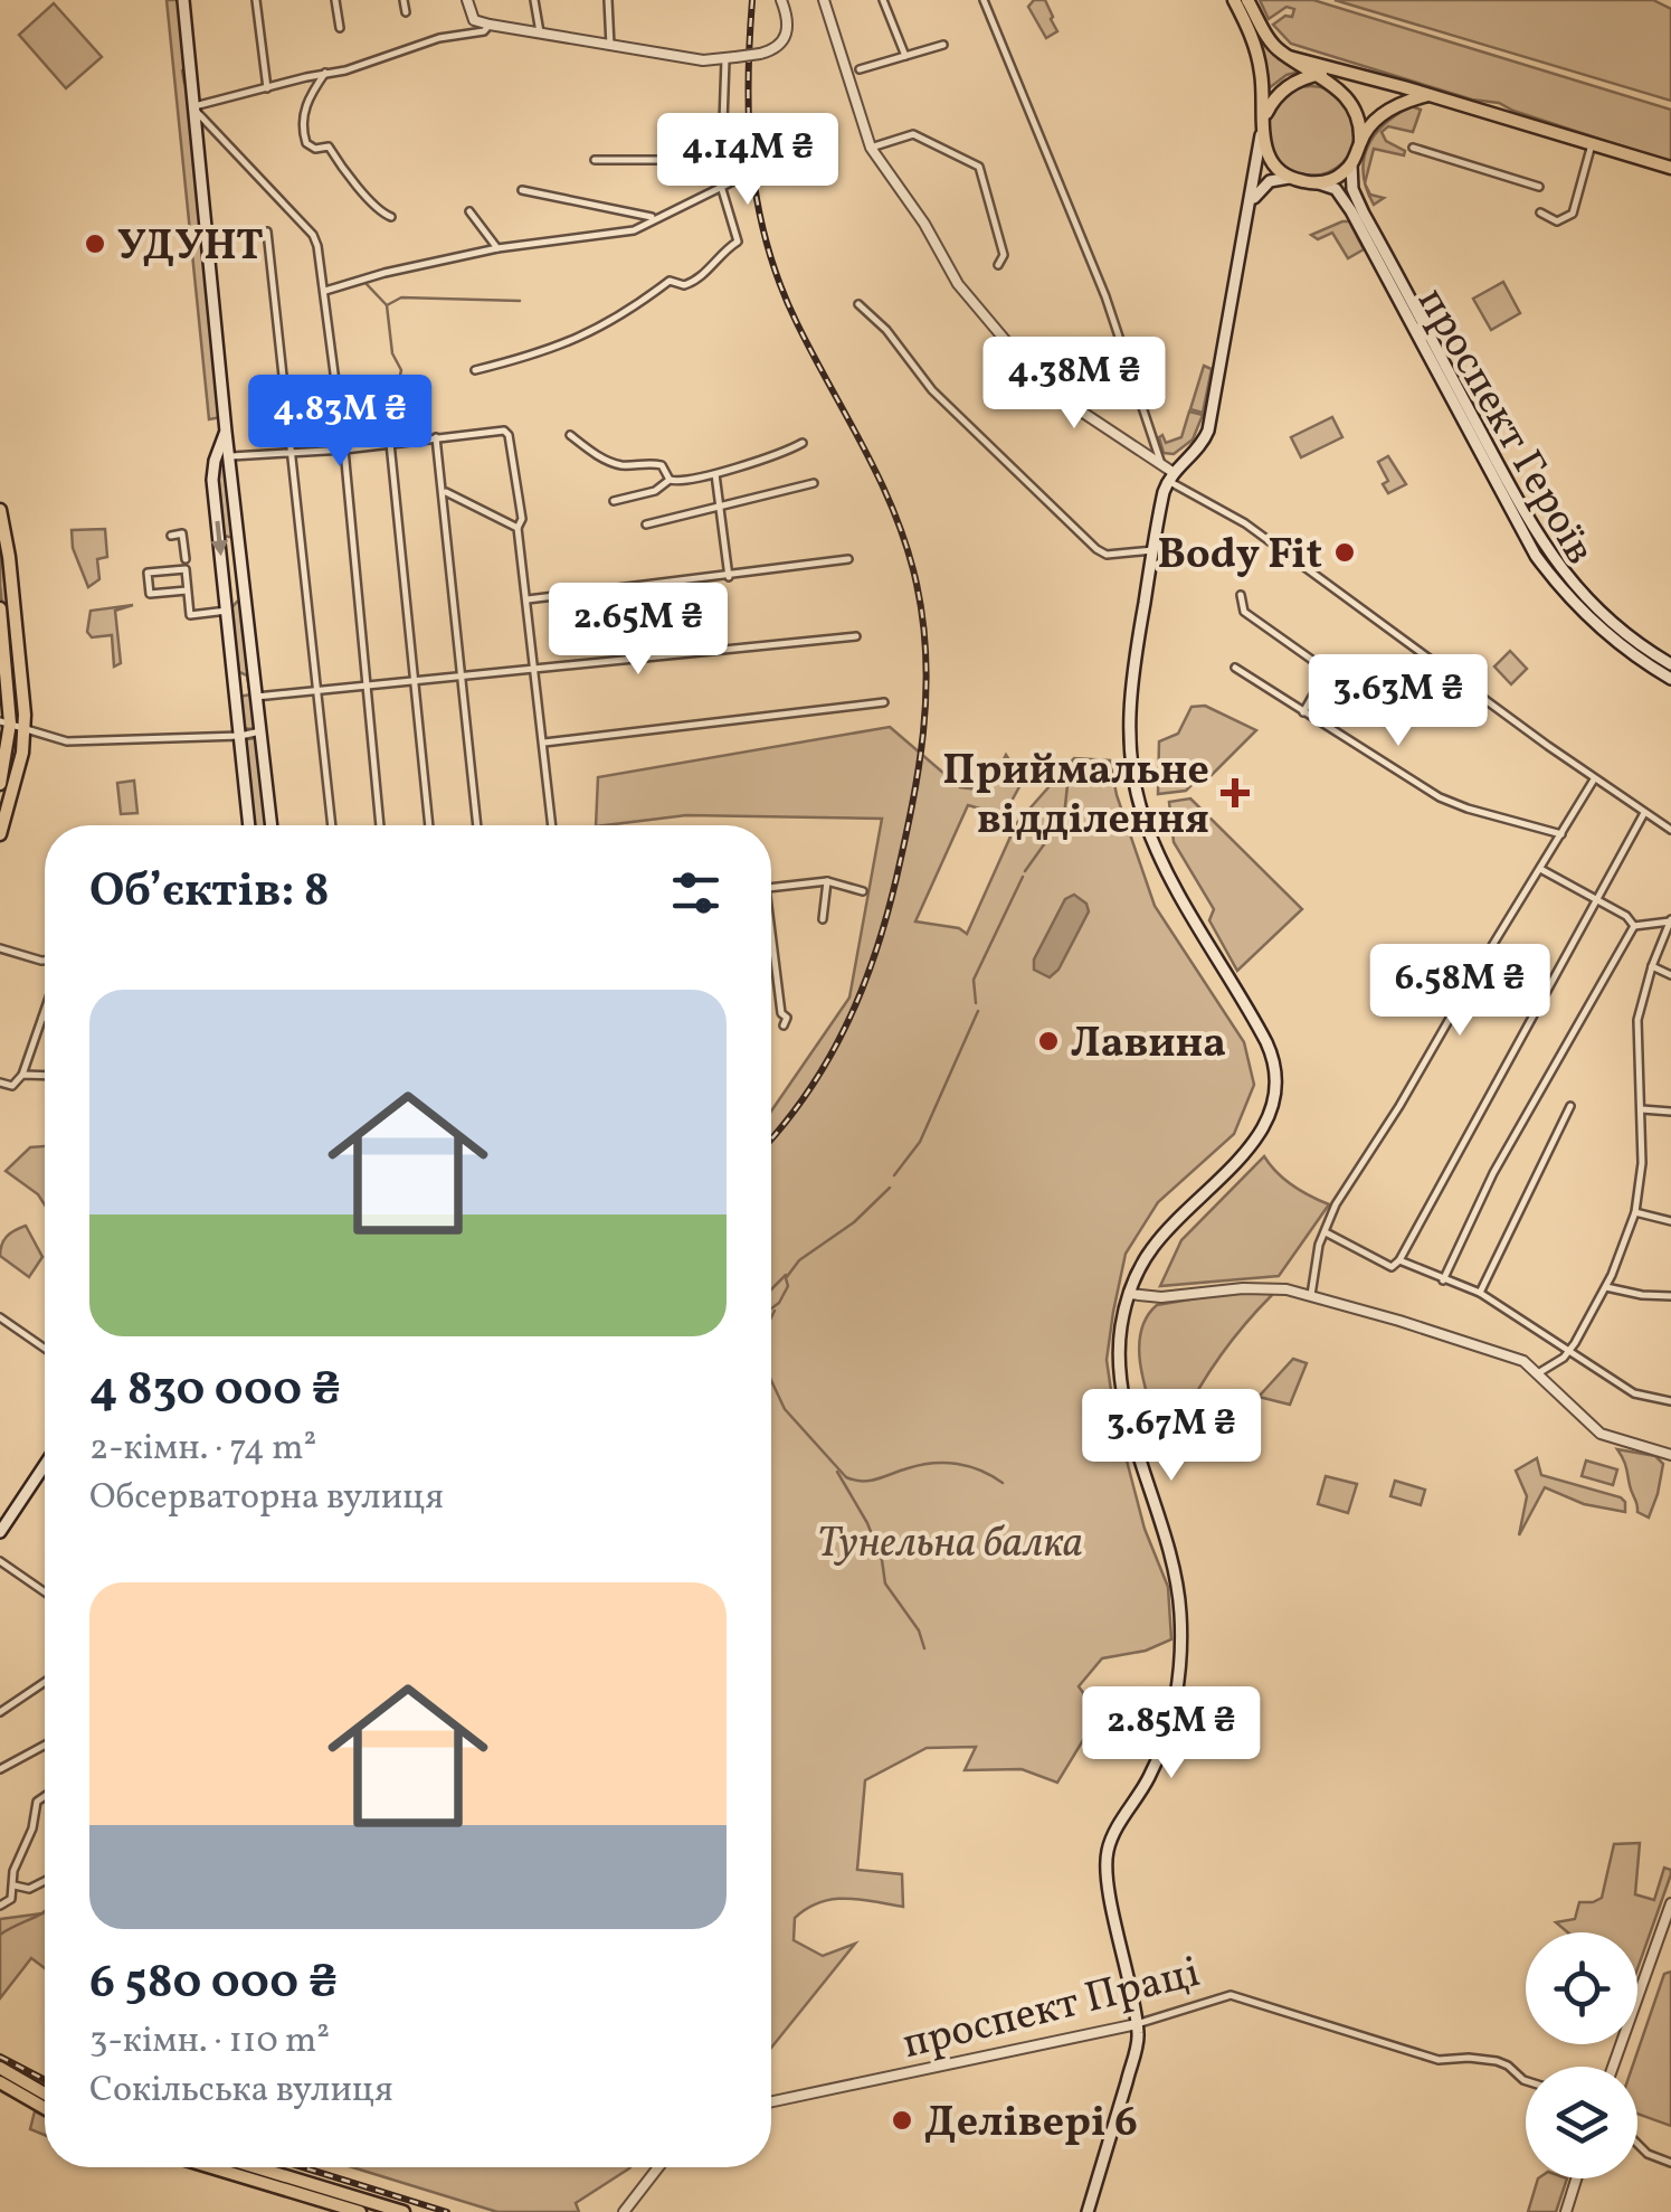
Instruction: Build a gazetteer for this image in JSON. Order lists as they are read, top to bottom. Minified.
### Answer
{"streets":{"main road":["проспект Героїв"],"street":["проспект Праці"]},"parks":["Тунельна балка"],"places":{"other":["УДУНТ","Body Fit","Лавина","Делівері 6"],"health":["Приймальне відділення"]},"page":{"price":["4.14M ₴","4.38M ₴","4.83M ₴","2.65M ₴","3.63M ₴","6.58M ₴","3.67M ₴","2.85M ₴"],"heading":"Об’єктів: 8","list":[{"name":"4 830 000 ₴","note":"2-кімн. · 74 m² · Обсерваторна вулиця"},{"name":"6 580 000 ₴","note":"3-кімн. · 110 m² · Сокільська вулиця"}]}}
